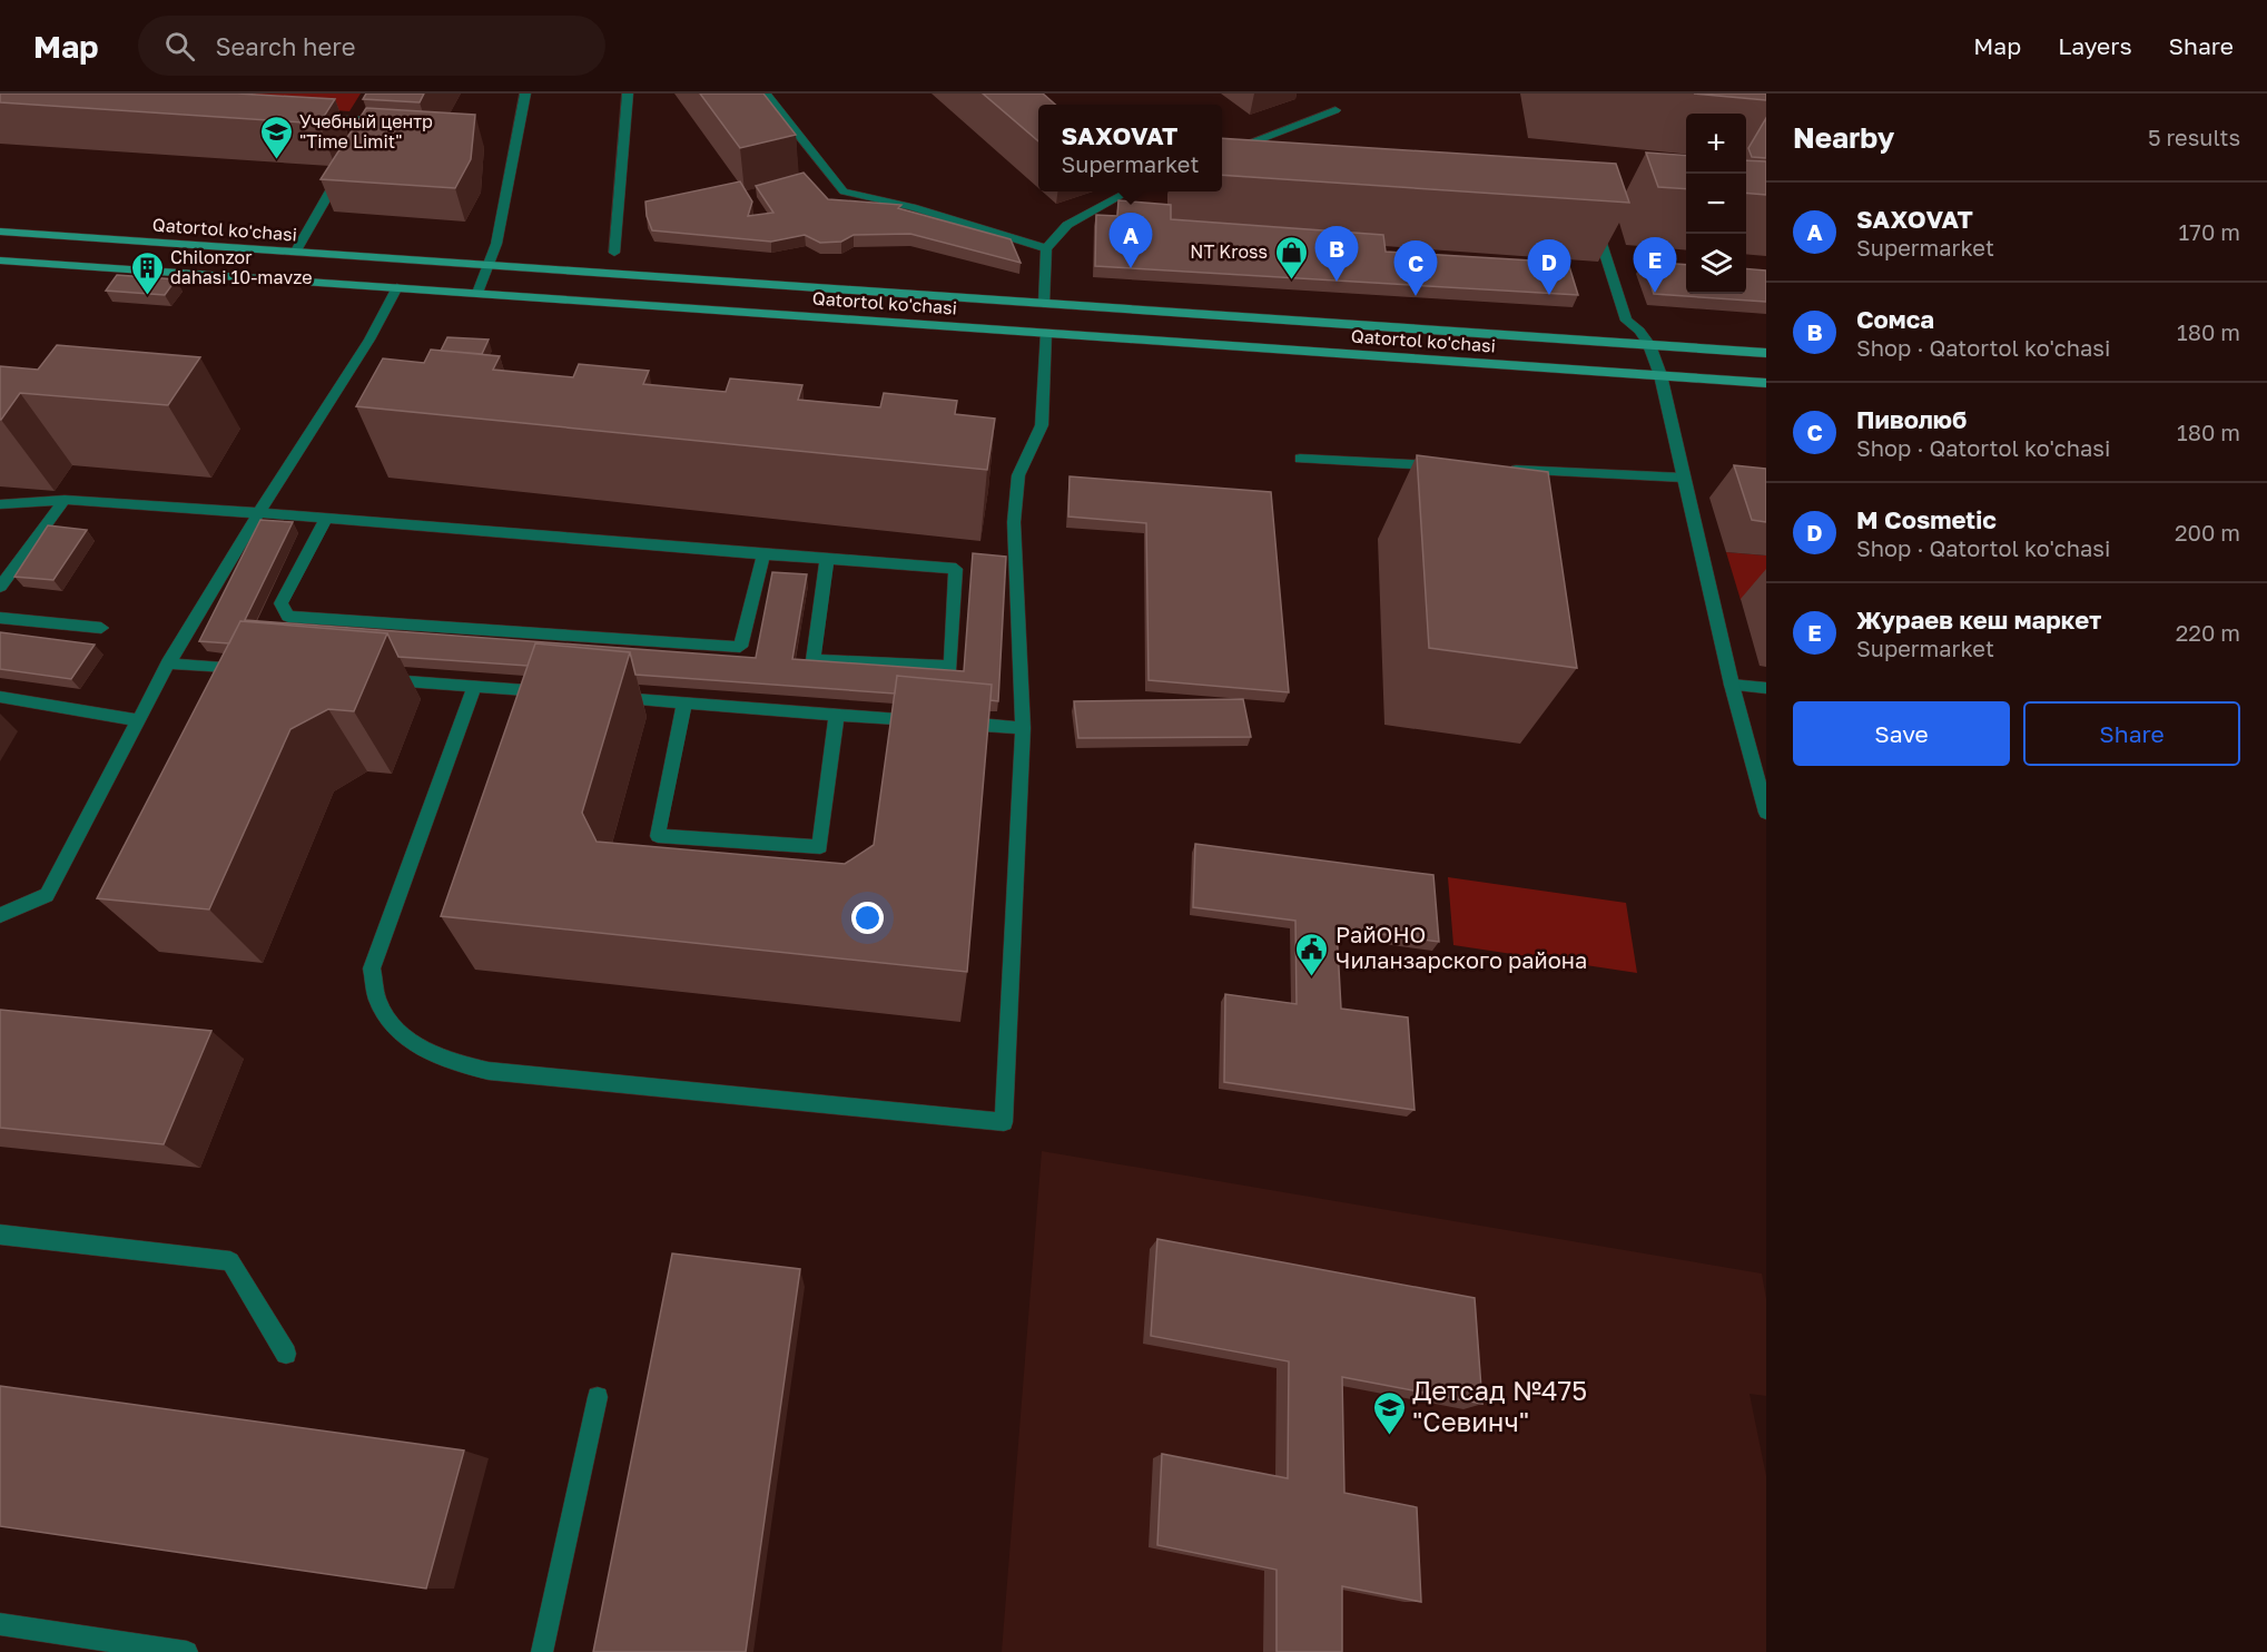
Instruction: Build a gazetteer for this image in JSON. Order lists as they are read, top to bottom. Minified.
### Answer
{"streets":{"main road":["Qatortol ko'chasi"]},"places":{"school or university":["Учебный центр \"Time Limit\"","Детсад №475 \"Севинч\""],"shop":["NT Kross"],"building":["Chilonzor dahasi 10-mavze"],"public building":["РайОНО Чиланзарского района"]},"page":{"header":"Map","search":"Search here","nav":["Map","Layers","Share"],"heading":["Nearby","5 results"],"popup":["SAXOVAT","Supermarket"],"map_buttons":["+","−"],"list":[{"mark":"A","name":"SAXOVAT","note":"Supermarket","value":"170 m"},{"mark":"B","name":"Сомса","note":"Shop · Qatortol ko'chasi","value":"180 m"},{"mark":"C","name":"Пиволюб","note":"Shop · Qatortol ko'chasi","value":"180 m"},{"mark":"D","name":"M Cosmetic","note":"Shop · Qatortol ko'chasi","value":"200 m"},{"mark":"E","name":"Жураев кеш маркет","note":"Supermarket","value":"220 m"}],"pins":["A","B","E","D","C"],"buttons":["Save","Share"]}}
